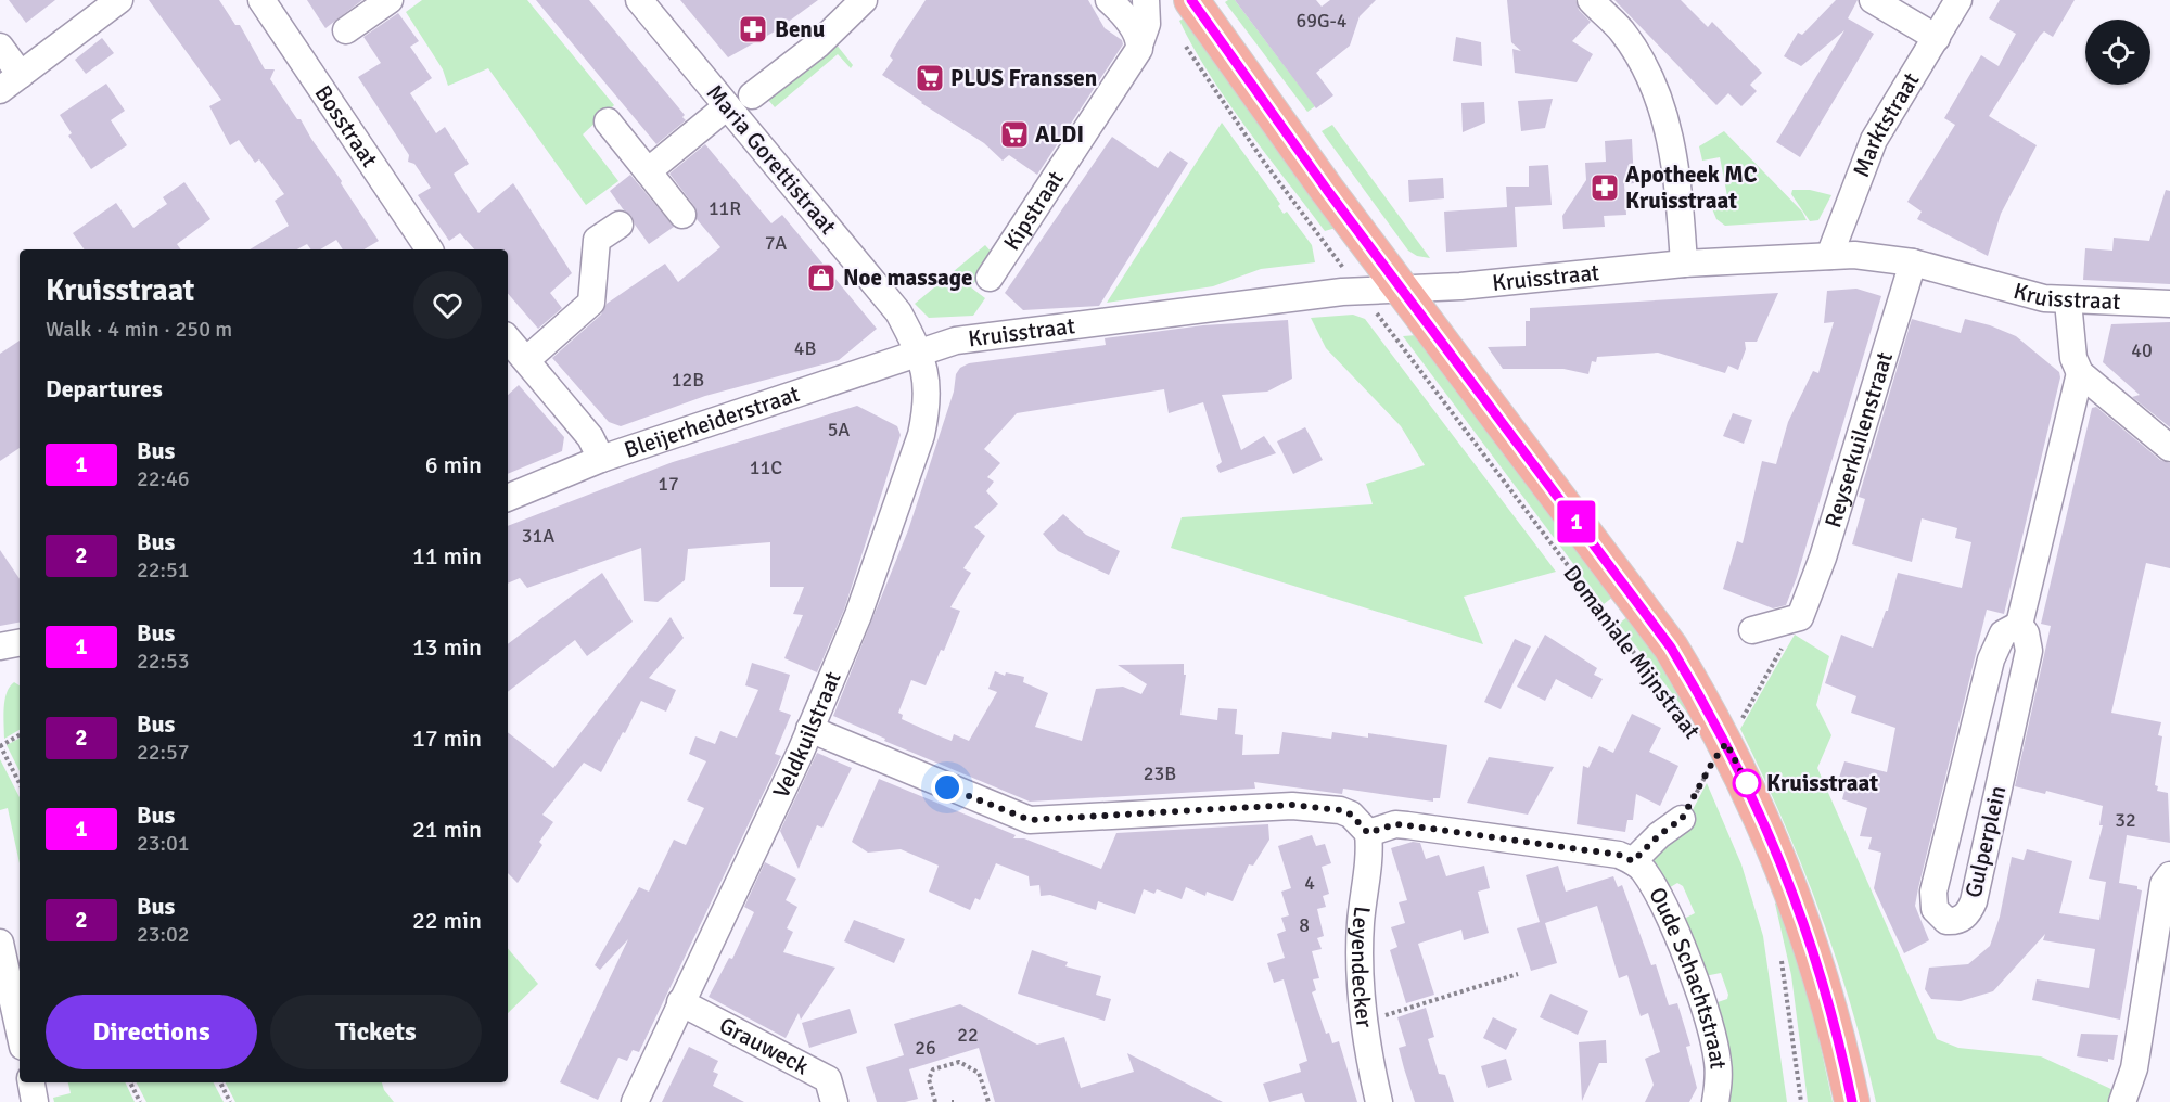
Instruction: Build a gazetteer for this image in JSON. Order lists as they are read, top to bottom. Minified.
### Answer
{"streets":{"main road":["Domaniale Mijnstraat"],"street":["Bosstraat","Marktstraat","Maria Gorettistraat","Kipstraat","Kruisstraat","Bleijerheiderstraat","Reyserkuilenstraat","Veldkuilstraat","Gulperplein","Leyendecker","Oude Schachtstraat","Grauweck"]},"crossings":[["Marktstraat","Kruisstraat"],["Maria Gorettistraat","Kruisstraat"],["Maria Gorettistraat","Bleijerheiderstraat"],["Maria Gorettistraat","Veldkuilstraat"],["Kruisstraat","Bleijerheiderstraat"],["Kruisstraat","Reyserkuilenstraat"],["Kruisstraat","Domaniale Mijnstraat"],["Kruisstraat","Veldkuilstraat"],["Bleijerheiderstraat","Veldkuilstraat"],["Veldkuilstraat","Grauweck"],["Leyendecker","Oude Schachtstraat"]],"places":{"pharmacy":["Benu","Apotheek MC Kruisstraat"],"supermarket":["PLUS Franssen","ALDI"],"shop":["Noe massage"],"other":["Kruisstraat"]},"lines":["bus line 1"],"house_numbers":["69G-4","11R","7A","4B","40","12B","5A","11C","17","31A","23B","32","4","8","22","26"],"page":{"on_map":"1","heading":[["Kruisstraat","Walk · 4 min · 250 m"],"Departures"],"list":[{"mark":"1","name":"Bus","note":"22:46","value":"6 min"},{"mark":"2","name":"Bus","note":"22:51","value":"11 min"},{"mark":"1","name":"Bus","note":"22:53","value":"13 min"},{"mark":"2","name":"Bus","note":"22:57","value":"17 min"},{"mark":"1","name":"Bus","note":"23:01","value":"21 min"},{"mark":"2","name":"Bus","note":"23:02","value":"22 min"}],"buttons":["Directions","Tickets"]}}
